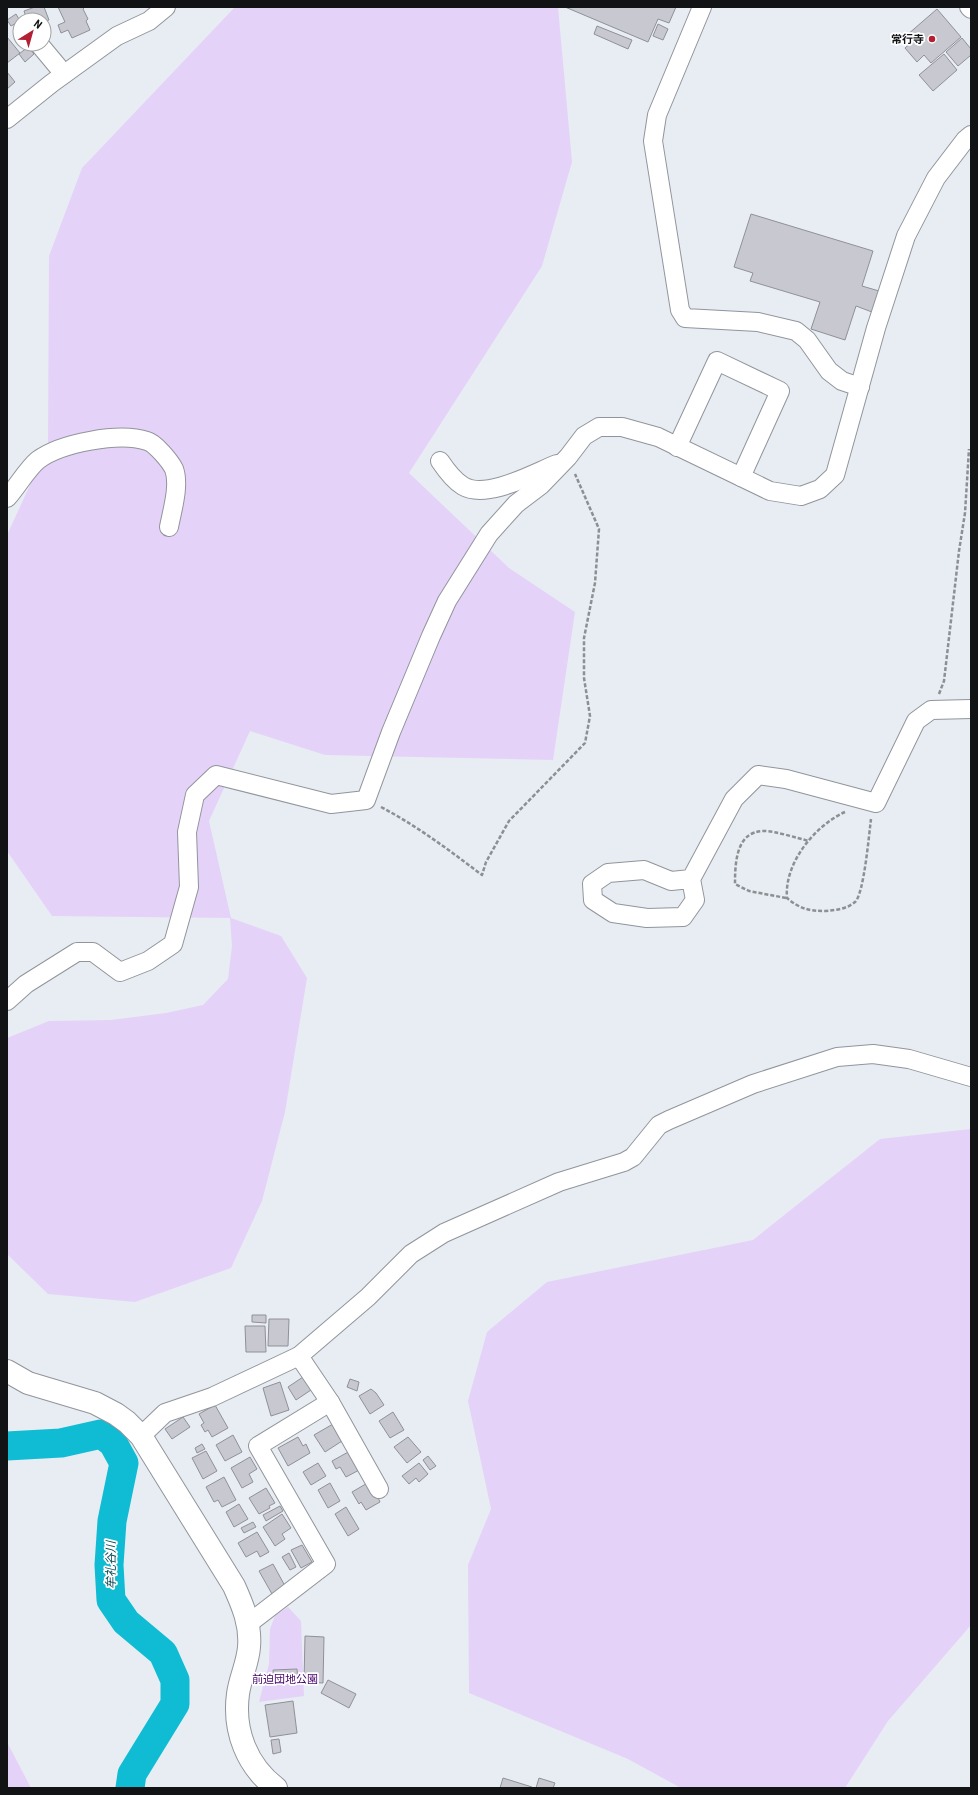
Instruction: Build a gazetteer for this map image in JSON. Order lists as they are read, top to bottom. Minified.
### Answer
{"water":["牟礼谷川"],"parks":["前迫団地公園"],"places":["常行寺"],"north":"top right"}
